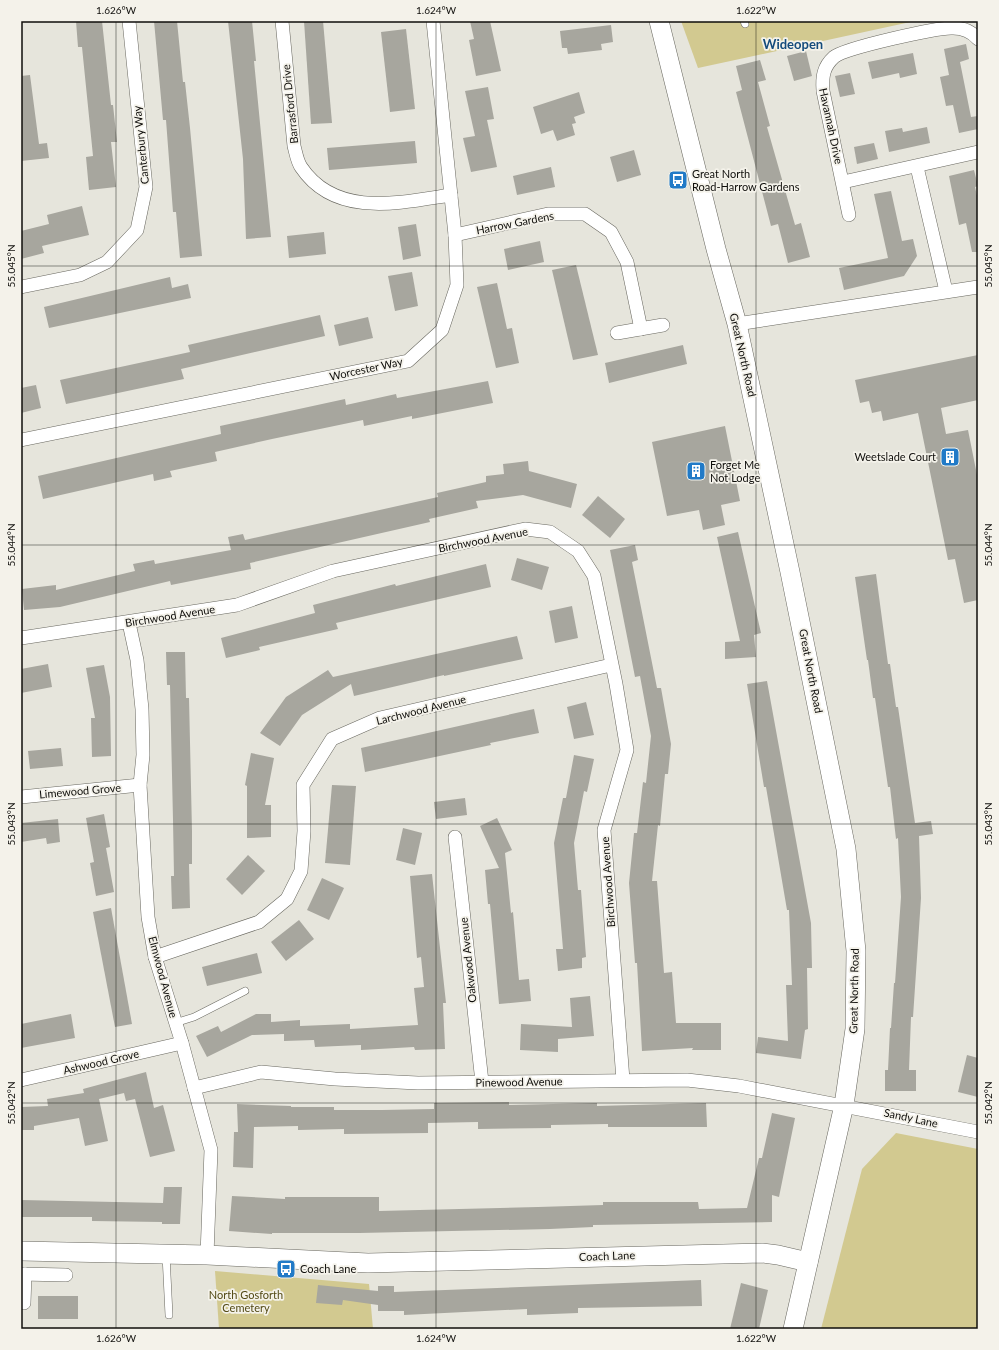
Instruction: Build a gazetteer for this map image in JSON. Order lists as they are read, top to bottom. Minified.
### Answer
{"streets":{"main road":["Great North Road","Coach Lane"],"street":["Barrasford Drive","Havannah Drive","Canterbury Way","Harrow Gardens","Worcester Way","Birchwood Avenue","Larchwood Avenue","Limewood Grove","Oakwood Avenue","Elmwood Avenue","Ashwood Grove","Pinewood Avenue","Sandy Lane"]},"crossings":[["Barrasford Drive","Worcester Way"],["Harrow Gardens","Worcester Way"],["Great North Road","Pinewood Avenue"],["Great North Road","Sandy Lane"],["Great North Road","Coach Lane"],["Birchwood Avenue","Larchwood Avenue"],["Birchwood Avenue","Elmwood Avenue"],["Birchwood Avenue","Pinewood Avenue"],["Larchwood Avenue","Elmwood Avenue"],["Limewood Grove","Elmwood Avenue"],["Oakwood Avenue","Pinewood Avenue"],["Elmwood Avenue","Ashwood Grove"],["Elmwood Avenue","Pinewood Avenue"],["Elmwood Avenue","Coach Lane"],["Pinewood Avenue","Sandy Lane"]],"districts":["Wideopen"],"parks":["North Gosforth Cemetery"],"places":{"bus stop":["Great North Road-Harrow Gardens","Coach Lane"],"building":["Weetslade Court","Forget Me Not Lodge"]},"coordinates":["1.626°W","1.624°W","1.622°W","55.045°N","55.044°N","55.043°N","55.042°N"]}
